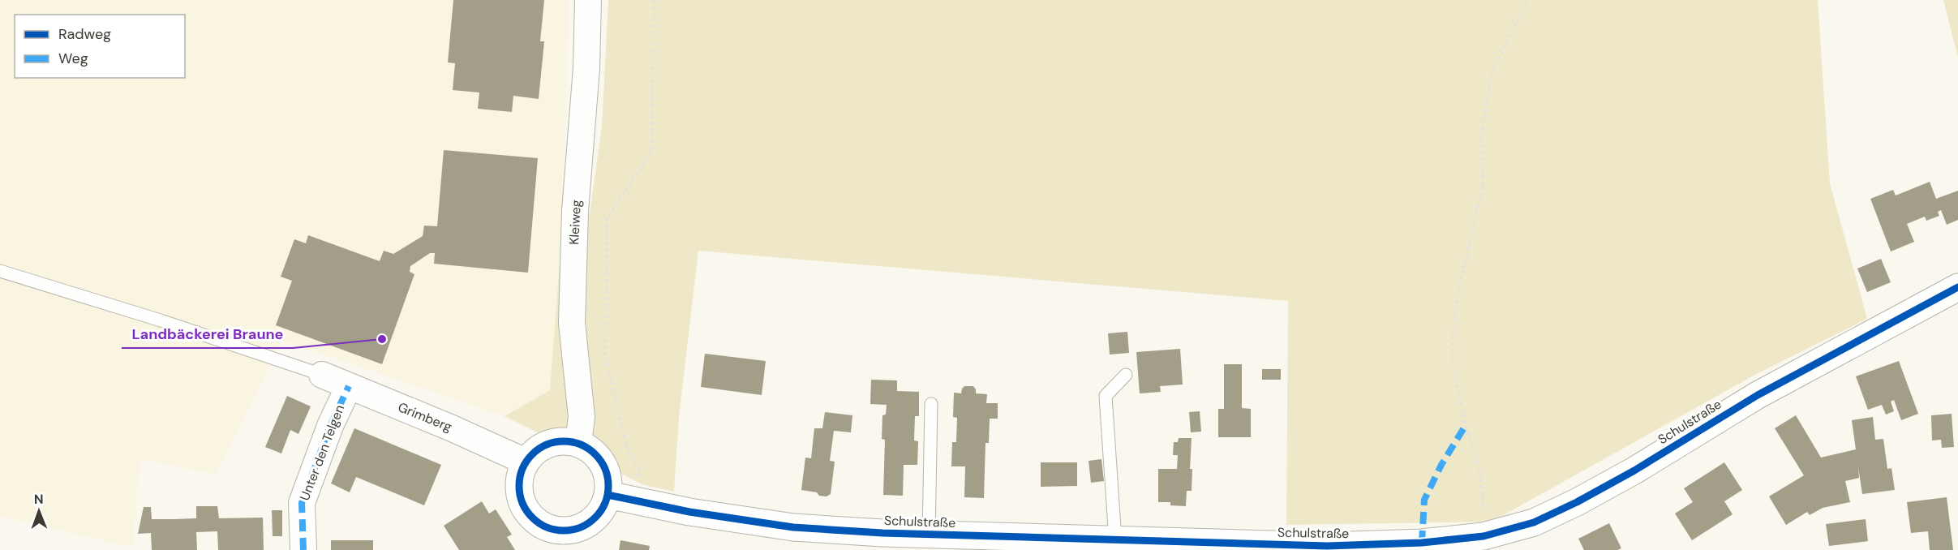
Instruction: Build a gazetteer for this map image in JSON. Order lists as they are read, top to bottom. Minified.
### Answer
{"streets":{"main road":["Schulstraße"],"street":["Kleiweg","Grimberg","Unter den Telgen"]},"crossings":[["Kleiweg","Grimberg"],["Kleiweg","Schulstraße"],["Grimberg","Schulstraße"],["Grimberg","Unter den Telgen"]],"places":["Landbäckerei Braune"],"legend":["Radweg","Weg"],"north":"top"}
